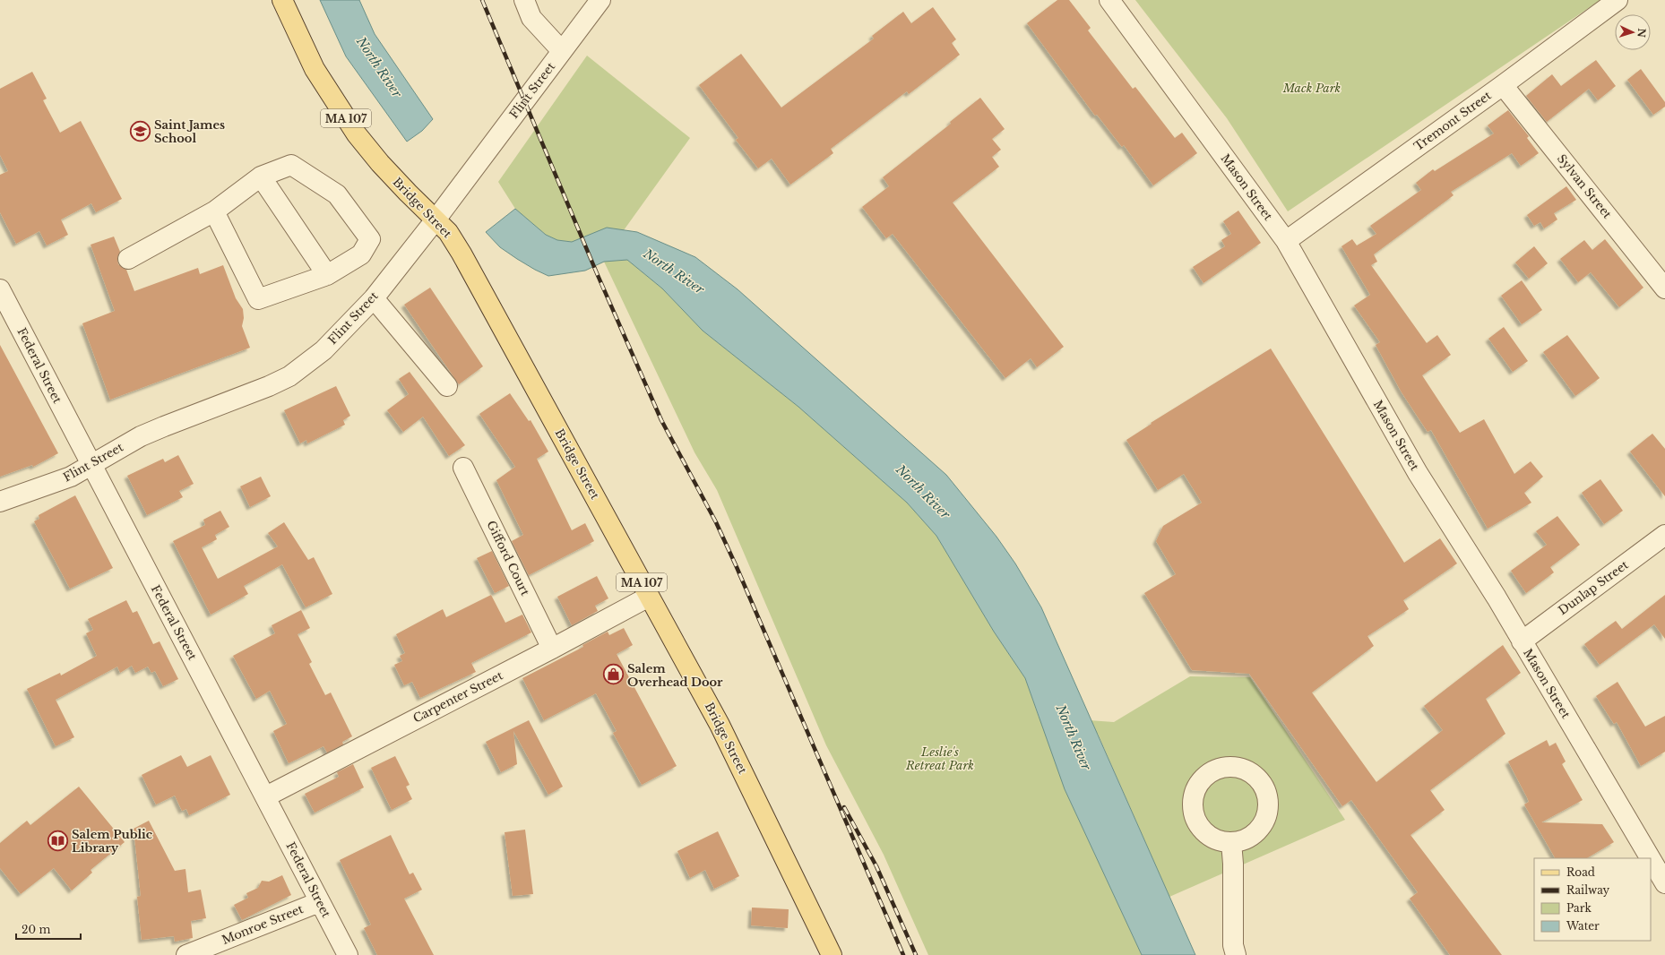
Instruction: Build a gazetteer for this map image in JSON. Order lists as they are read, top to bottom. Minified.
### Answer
{"streets":{"main road":["MA 107","Bridge Street"],"street":["Flint Street","Tremont Street","Sylvan Street","Mason Street","Federal Street","Gifford Court","Dunlap Street","Carpenter Street","Monroe Street"]},"crossings":[["Flint Street","Bridge Street"],["Flint Street","Federal Street"],["Tremont Street","Sylvan Street"],["Tremont Street","Mason Street"],["Mason Street","Dunlap Street"],["Bridge Street","Carpenter Street"],["Federal Street","Carpenter Street"],["Federal Street","Monroe Street"],["Gifford Court","Carpenter Street"]],"water":["North River"],"parks":["Mack Park","Leslie's Retreat Park"],"places":{"school or university":["Saint James School"],"shop":["Salem Overhead Door"],"library":["Salem Public Library"]},"legend":["Road","Railway","Park","Water"],"scale_bar":"20 m","north":"right"}
